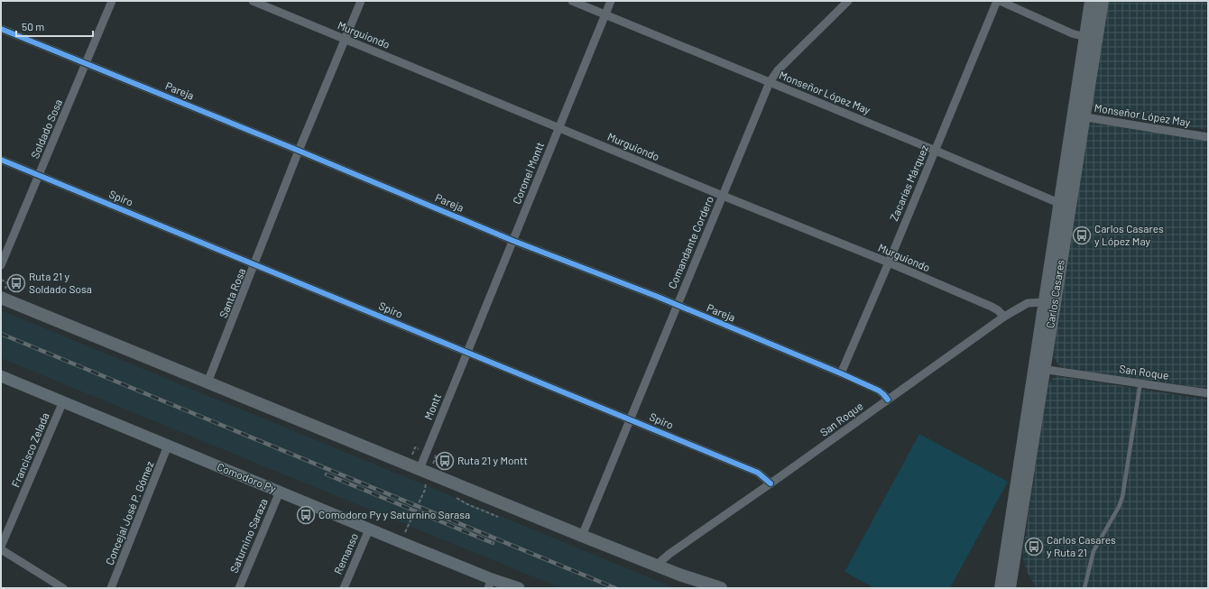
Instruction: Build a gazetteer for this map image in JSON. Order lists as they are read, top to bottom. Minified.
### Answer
{"streets":{"main road":["Carlos Casares","Comodoro Py"],"street":["Murguiondo","Pareja","Monseñor López May","Soldado Sosa","Coronel Montt","Zacarías Márquez","Spiro","Comandante Cordero","Santa Rosa","San Roque","Montt","Francisco Zelada","Concejal José P. Gómez","Saturnino Saraza","Remanso"]},"crossings":[["Murguiondo","Coronel Montt"],["Murguiondo","Zacarías Márquez"],["Murguiondo","Comandante Cordero"],["Murguiondo","Santa Rosa"],["Murguiondo","San Roque"],["Pareja","Soldado Sosa"],["Pareja","Coronel Montt"],["Pareja","Zacarías Márquez"],["Pareja","Comandante Cordero"],["Pareja","Santa Rosa"],["Pareja","San Roque"],["Monseñor López May","Coronel Montt"],["Monseñor López May","Zacarías Márquez"],["Monseñor López May","Comandante Cordero"],["Monseñor López May","Carlos Casares"],["Soldado Sosa","Spiro"],["Coronel Montt","Spiro"],["Coronel Montt","Montt"],["Spiro","Comandante Cordero"],["Spiro","Santa Rosa"],["Spiro","San Roque"],["Spiro","Montt"],["Carlos Casares","San Roque"],["Francisco Zelada","Comodoro Py"],["Comodoro Py","Concejal José P. Gómez"],["Comodoro Py","Saturnino Saraza"],["Comodoro Py","Remanso"]],"places":{"bus stop":["Carlos Casares y López May","Ruta 21 y Soldado Sosa","Ruta 21 y Montt","Comodoro Py y Saturnino Sarasa","Carlos Casares y Ruta 21"]},"scale_bar":"50 m"}
